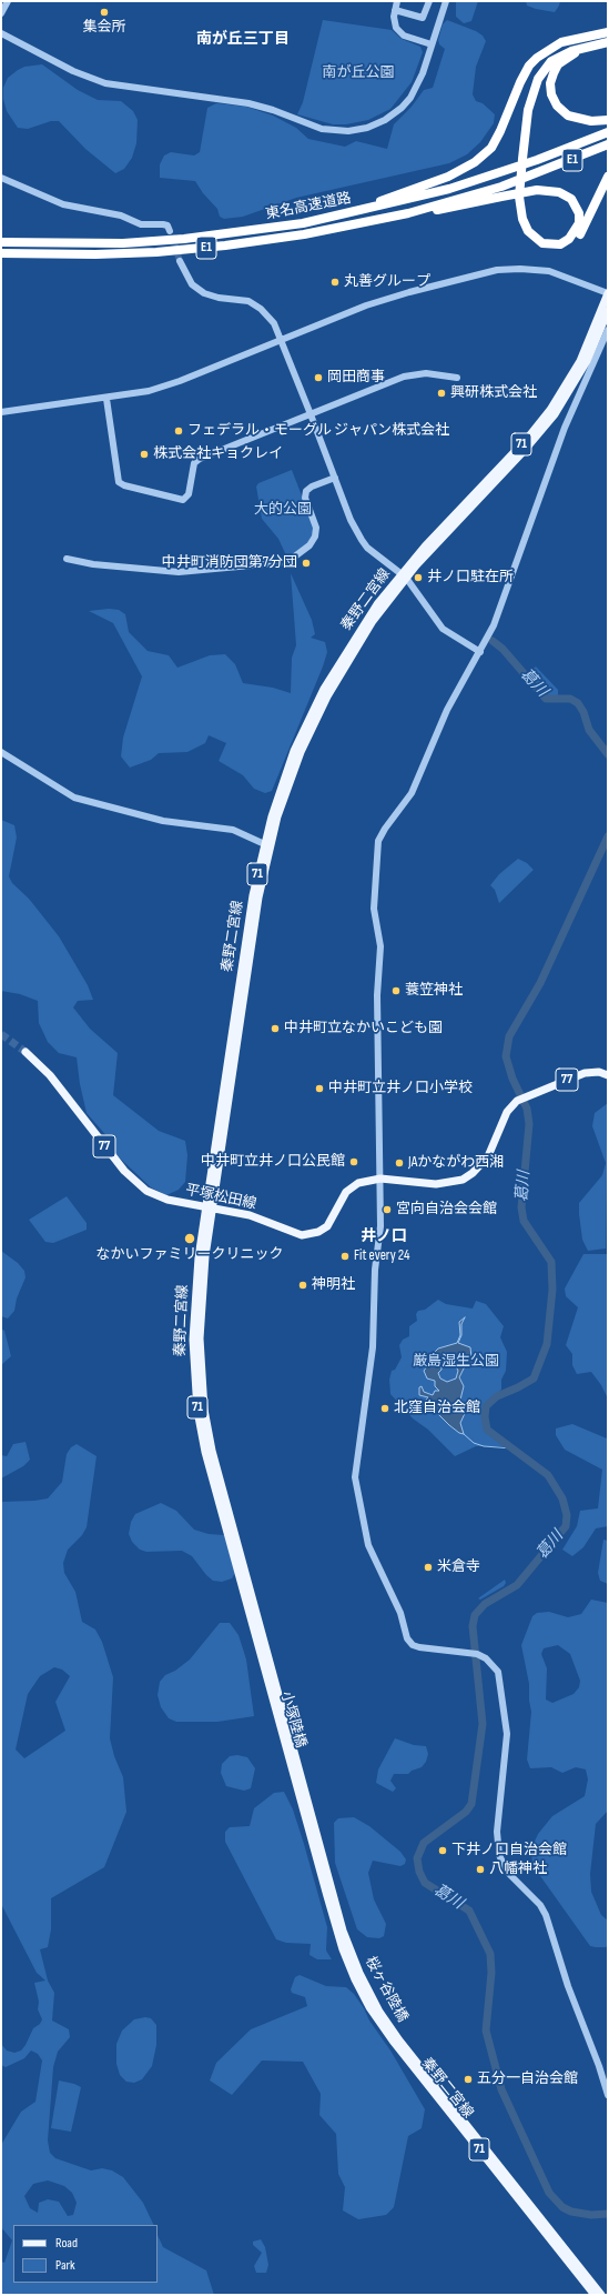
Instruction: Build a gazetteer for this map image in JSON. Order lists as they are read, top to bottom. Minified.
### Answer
{"streets":{"highway":["E1","東名高速道路"],"main road":["71","秦野二宮線","77","平塚松田線","小塚陸橋","桜ヶ谷陸橋"]},"crossings":[["71","秦野二宮線"],["秦野二宮線","平塚松田線"],["秦野二宮線","小塚陸橋"],["秦野二宮線","桜ヶ谷陸橋"],["小塚陸橋","桜ヶ谷陸橋"]],"districts":["南が丘三丁目","井ノ口"],"water":["葛川"],"parks":["南が丘公園","大的公園","厳島湿生公園"],"places":["集会所","丸善グループ","岡田商事","興研株式会社","フェデラル・モーグル ジャパン株式会社","株式会社キョクレイ","中井町消防団第7分団","井ノ口駐在所","蓑笠神社","中井町立なかいこども園","中井町立井ノ口小学校","中井町立井ノ口公民館","JAかながわ西湘","宮向自治会会館","なかいファミリークリニック","Fit every 24","神明社","北窪自治会館","米倉寺","下井ノ口自治会館","八幡神社","五分一自治会館"],"legend":["Road","Park"]}
